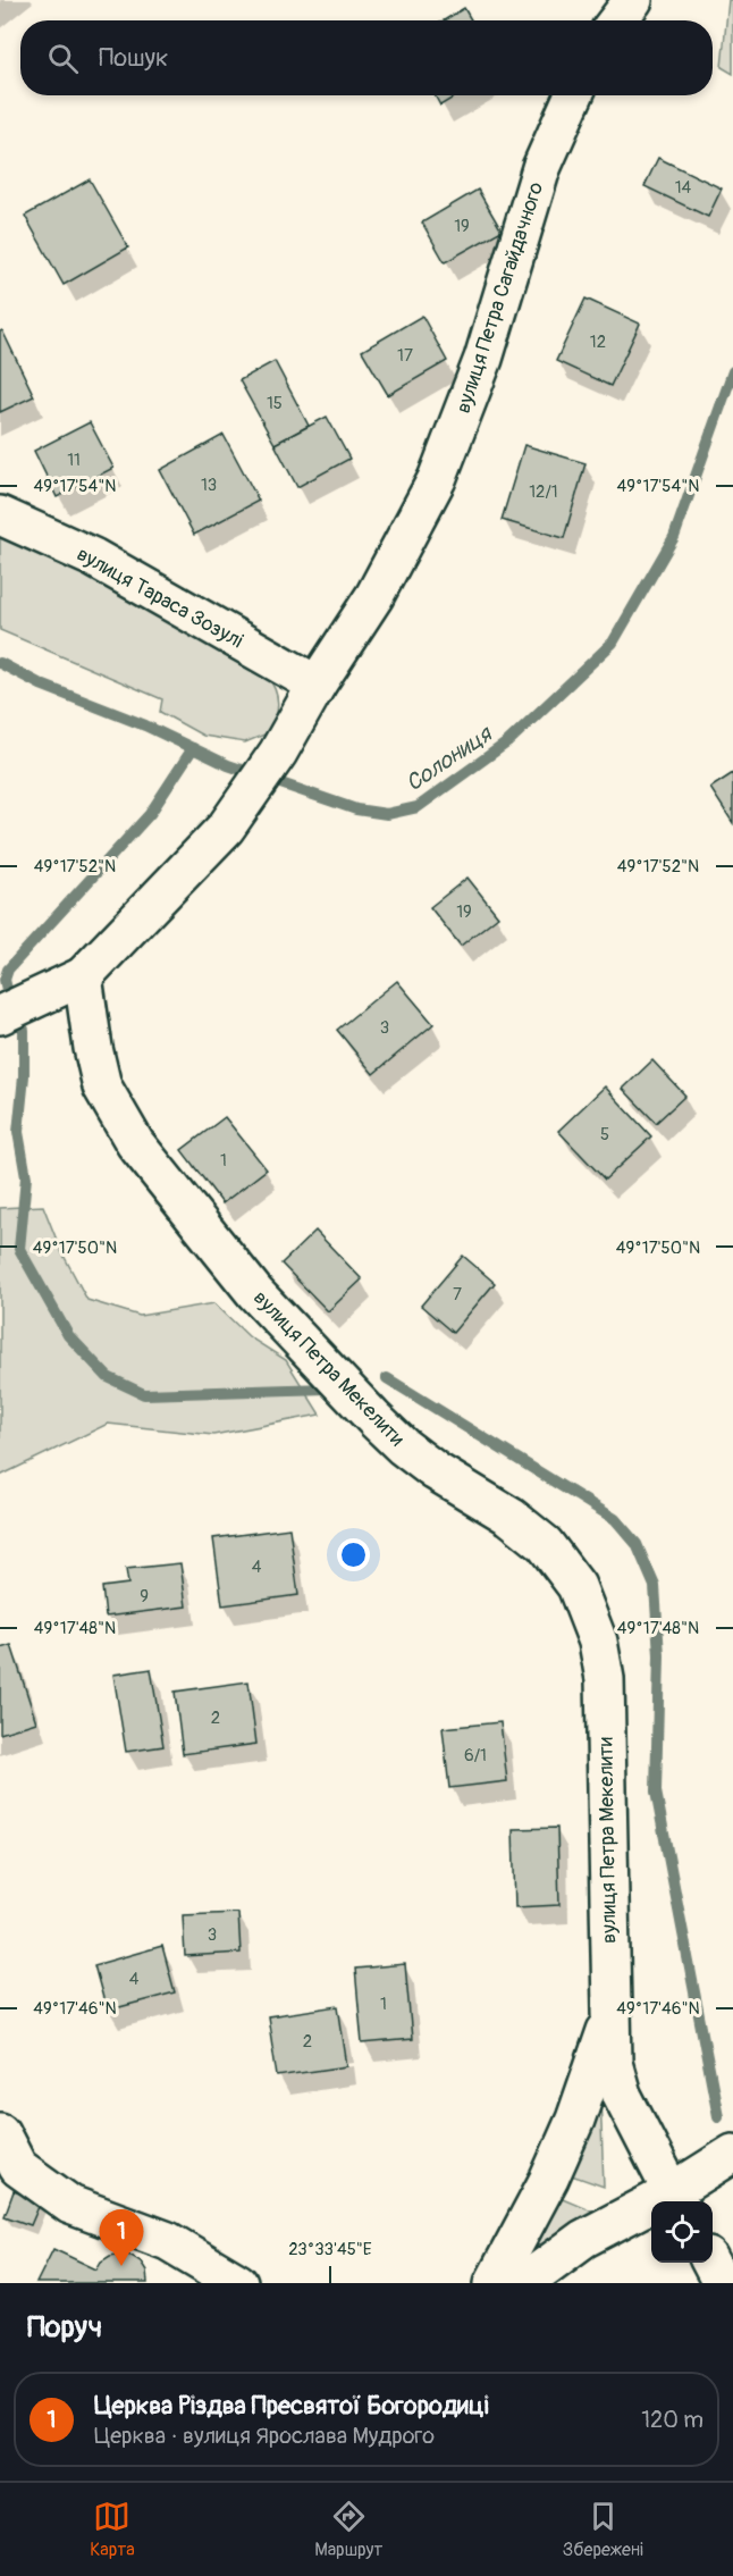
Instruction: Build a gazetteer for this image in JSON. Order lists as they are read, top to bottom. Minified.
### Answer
{"streets":{"street":["вулиця Петра Сагайдачного","вулиця Тараса Зозулі","вулиця Петра Мекелити"]},"crossings":[["вулиця Петра Сагайдачного","вулиця Тараса Зозулі"]],"water":["Солониця"],"house_numbers":["14","19","12","17","15","11","13","12/1","19","3","5","1","7","4","9","2","6/1","3","4","1","2"],"page":{"search":"Пошук","pins":"1","heading":"Поруч","list":[{"mark":"1","name":"Церква Різдва Пресвятої Богородиці","note":"Церква · вулиця Ярослава Мудрого","value":"120 m"}],"nav":["Карта","Маршрут","Збережені"]},"coordinates":["49°17'54\"N","49°17'52\"N","49°17'50\"N","49°17'48\"N","49°17'46\"N","23°33'45\"E"]}
